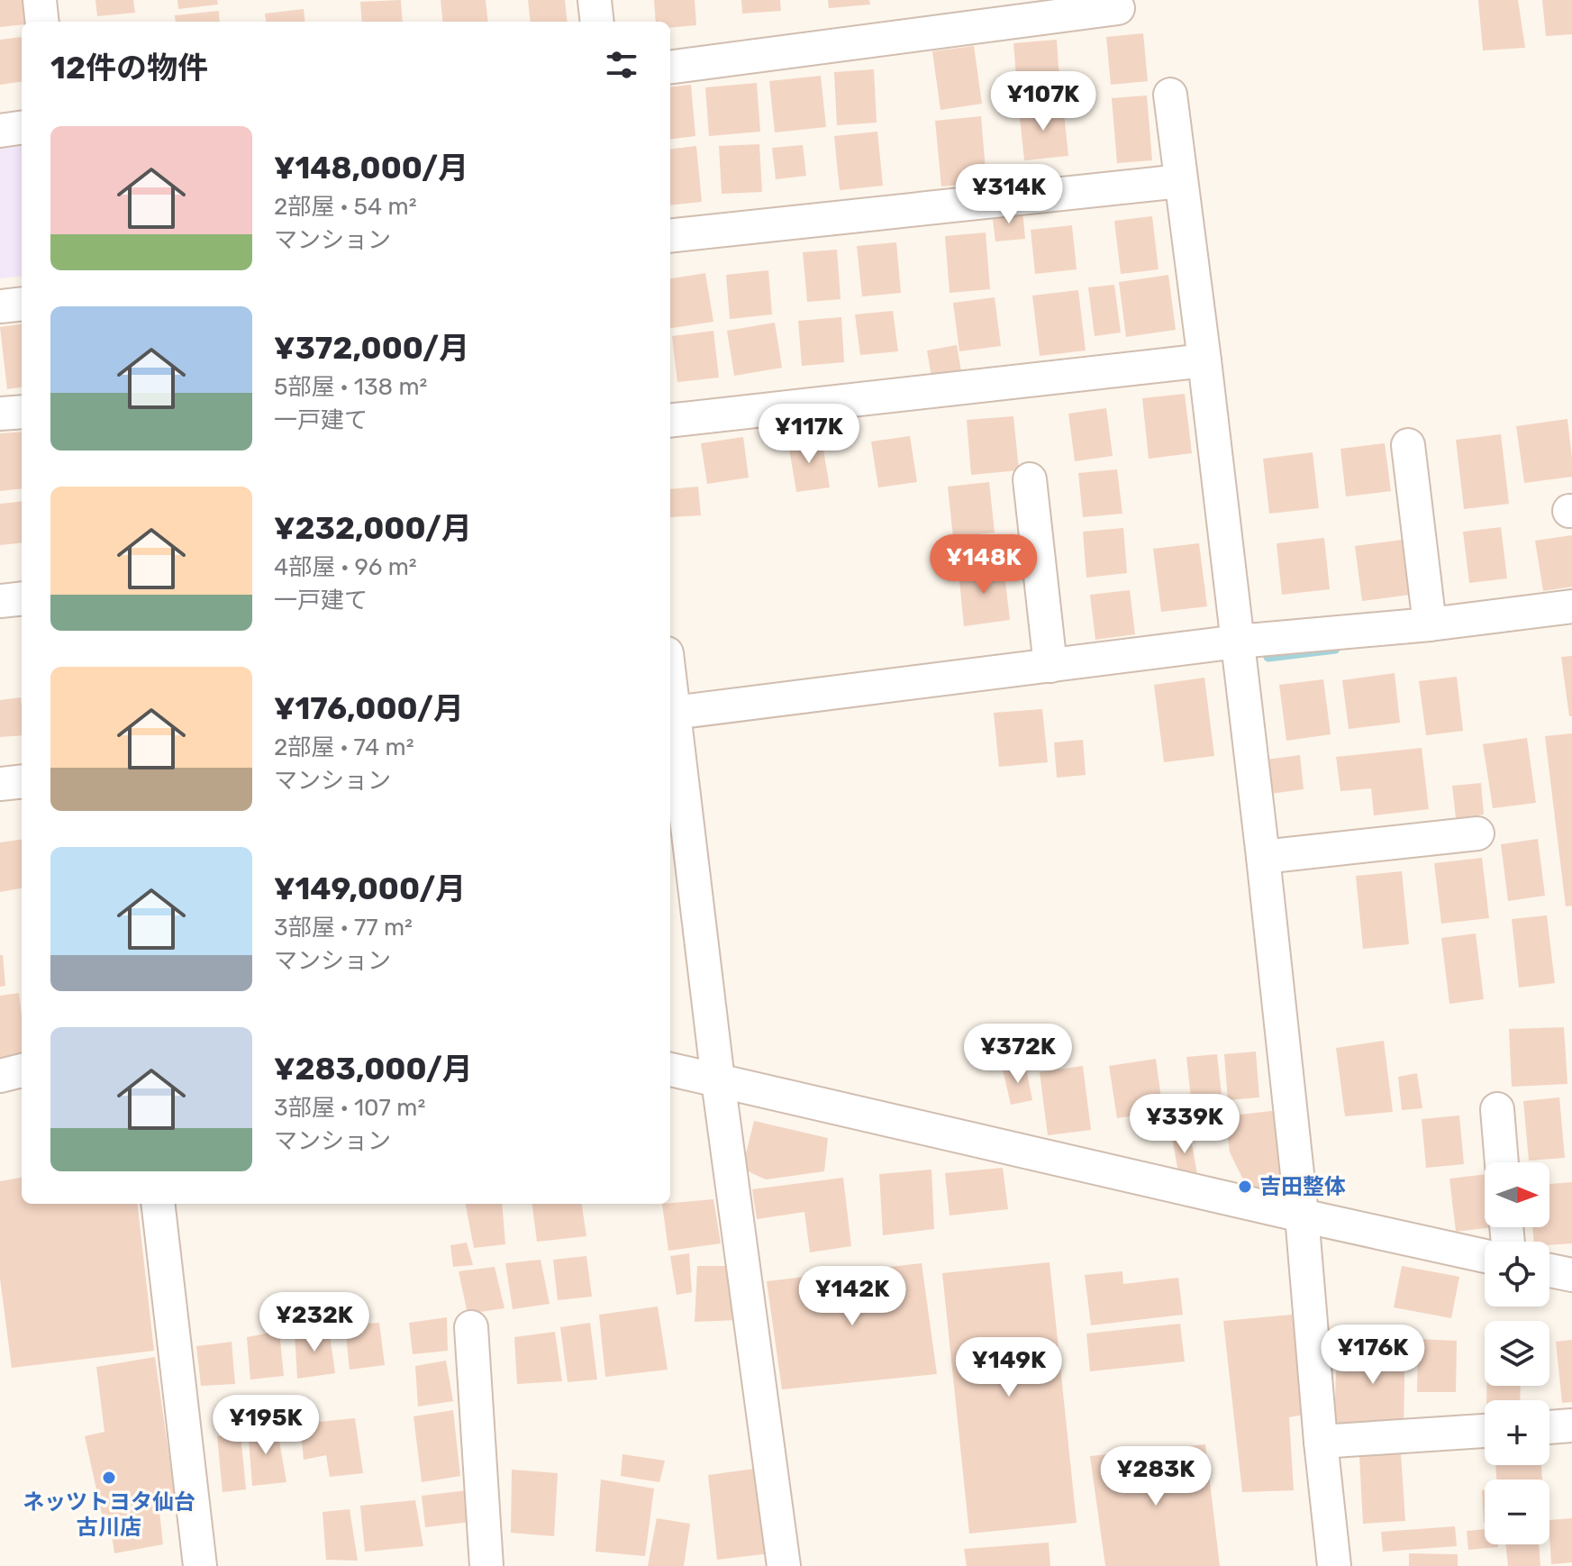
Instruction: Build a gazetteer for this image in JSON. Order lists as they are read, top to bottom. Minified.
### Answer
{"places":["吉田整体","ネッツトヨタ仙台 古川店"],"north":"right","page":{"heading":"12件の物件","price":["¥107K","¥314K","¥117K","¥148K","¥372K","¥339K","¥142K","¥232K","¥176K","¥149K","¥195K","¥283K"],"list":[{"name":"¥148,000/月","note":"2部屋 · 54 m² · マンション"},{"name":"¥372,000/月","note":"5部屋 · 138 m² · 一戸建て"},{"name":"¥232,000/月","note":"4部屋 · 96 m² · 一戸建て"},{"name":"¥176,000/月","note":"2部屋 · 74 m² · マンション"},{"name":"¥149,000/月","note":"3部屋 · 77 m² · マンション"},{"name":"¥283,000/月","note":"3部屋 · 107 m² · マンション"}],"map_buttons":["+","−"]}}
